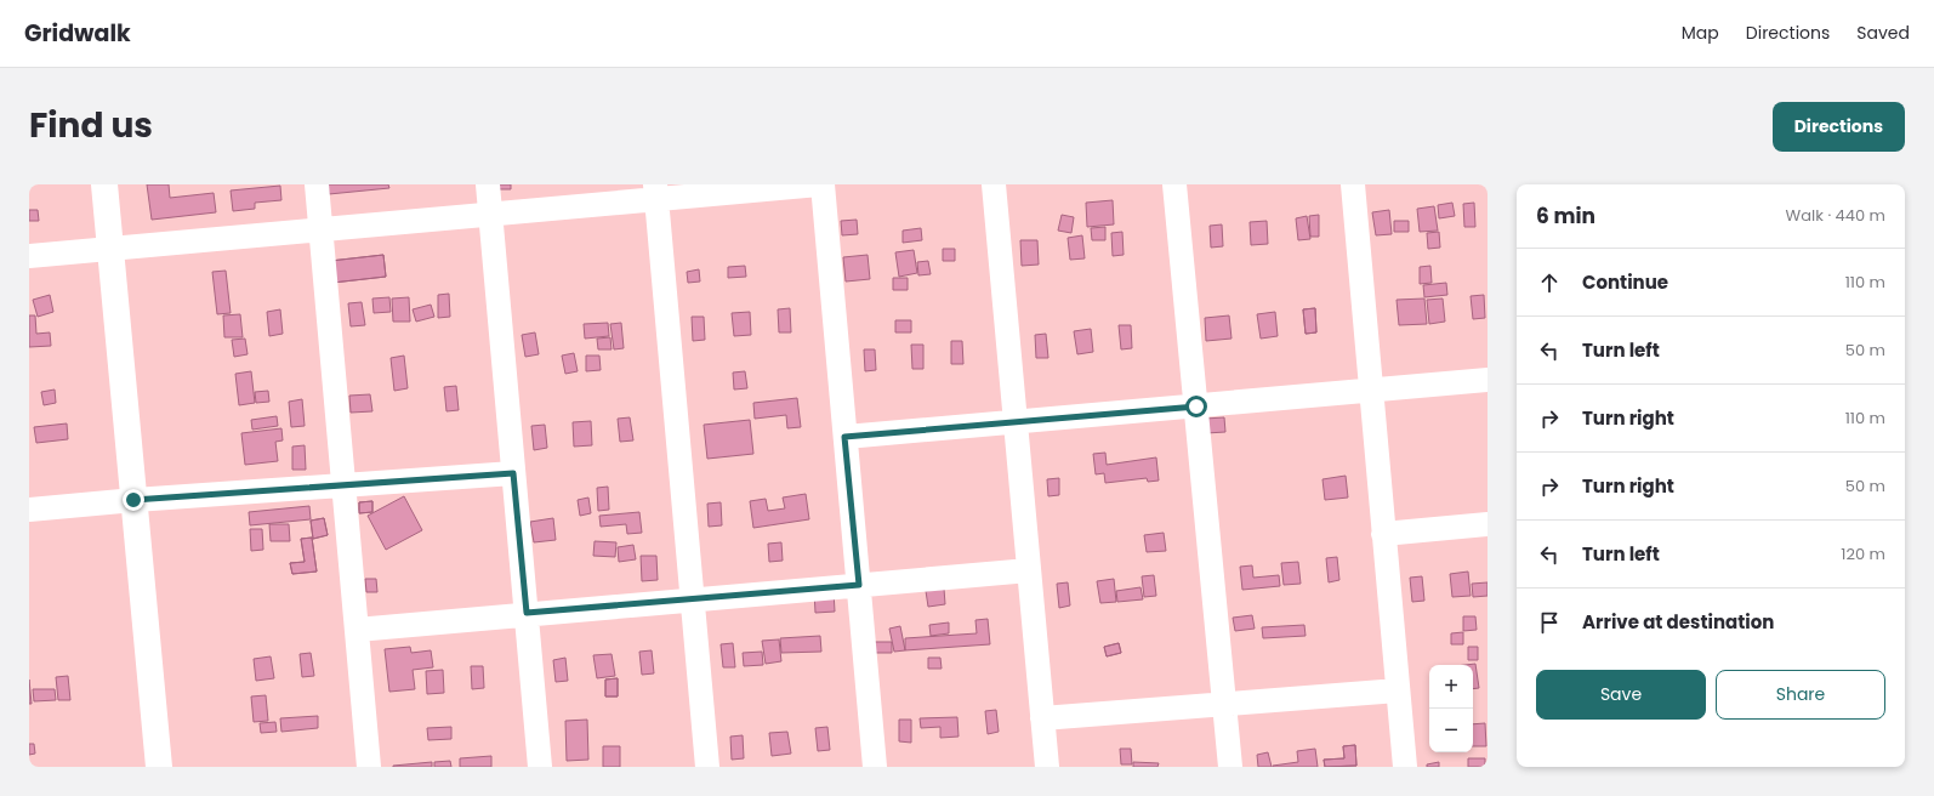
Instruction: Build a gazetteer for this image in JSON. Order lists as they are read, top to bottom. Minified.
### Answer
{"page":{"header":"Gridwalk","nav":["Map","Directions","Saved"],"title":"Find us","buttons":["Directions",["Save","Share"]],"heading":["6 min","Walk · 440 m"],"list":[["Continue","110 m"],["Turn left","50 m"],["Turn right","110 m"],["Turn right","50 m"],["Turn left","120 m"],"Arrive at destination"],"map_buttons":["+","−"]}}
